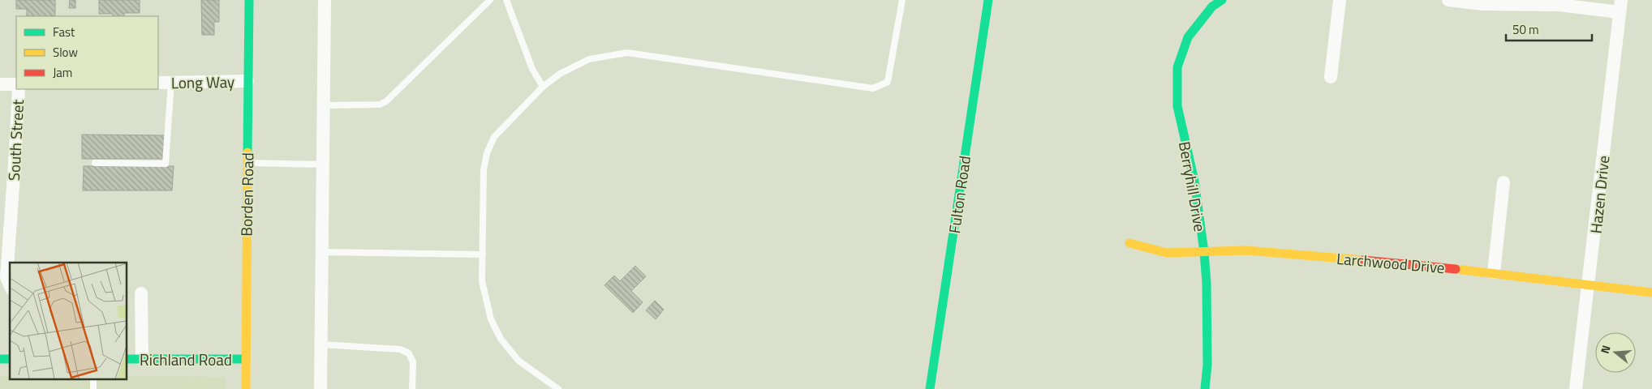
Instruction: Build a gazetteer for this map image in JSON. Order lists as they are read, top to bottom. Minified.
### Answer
{"streets":{"street":["Long Way","South Street","Berryhill Drive","Borden Road","Fulton Road","Hazen Drive","Larchwood Drive","Richland Road"]},"crossings":[["Long Way","Borden Road"],["Berryhill Drive","Larchwood Drive"],["Borden Road","Richland Road"],["Hazen Drive","Larchwood Drive"]],"legend":["Fast","Slow","Jam"],"scale_bar":"50 m","north":"left"}
